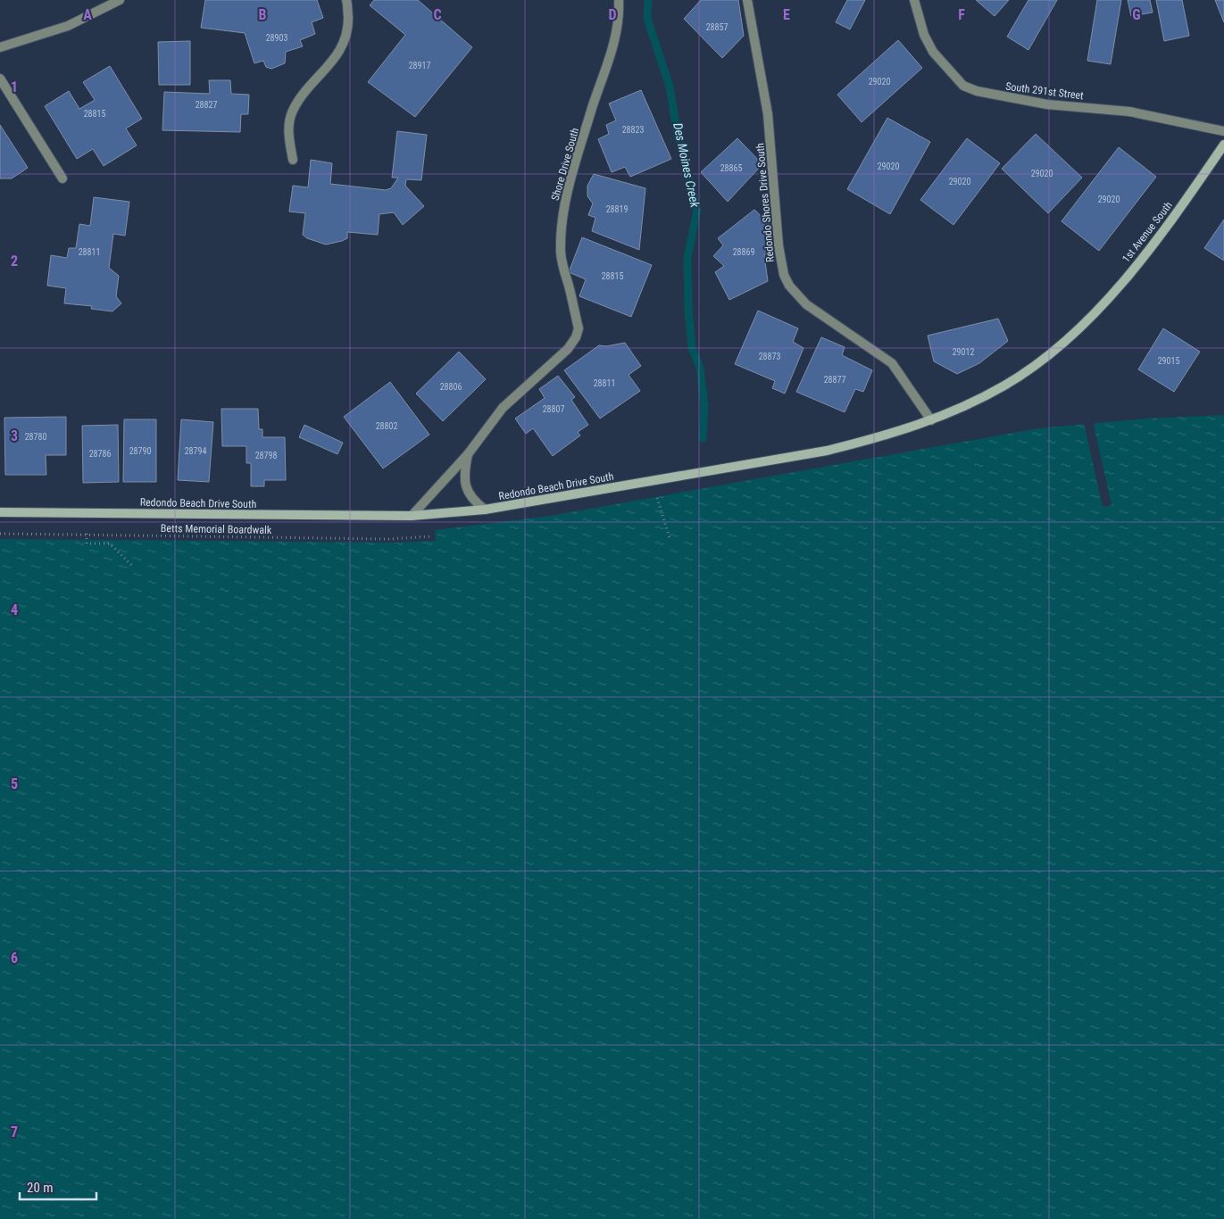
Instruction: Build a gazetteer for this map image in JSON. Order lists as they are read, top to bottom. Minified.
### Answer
{"streets":{"street":["South 291st Street","Shore Drive South","Redondo Shores Drive South","1st Avenue South","Redondo Beach Drive South"],"path":["Betts Memorial Boardwalk"]},"crossings":[["Shore Drive South","Redondo Beach Drive South"],["Redondo Shores Drive South","Redondo Beach Drive South"],["1st Avenue South","Redondo Beach Drive South"]],"water":["Des Moines Creek"],"house_numbers":["28857","28903","28917","29020","28827","28815","28823","29020","28865","29020","29020","29020","28819","28811","28869","28815","29012","28873","29015","28877","28811","28806","28807","28802","28780","28790","28794","28786","28798"],"scale_bar":"20 m","grid":{"columns":["A","B","C","D","E","F","G"],"rows":["1","2","3","4","5","6","7"]}}
